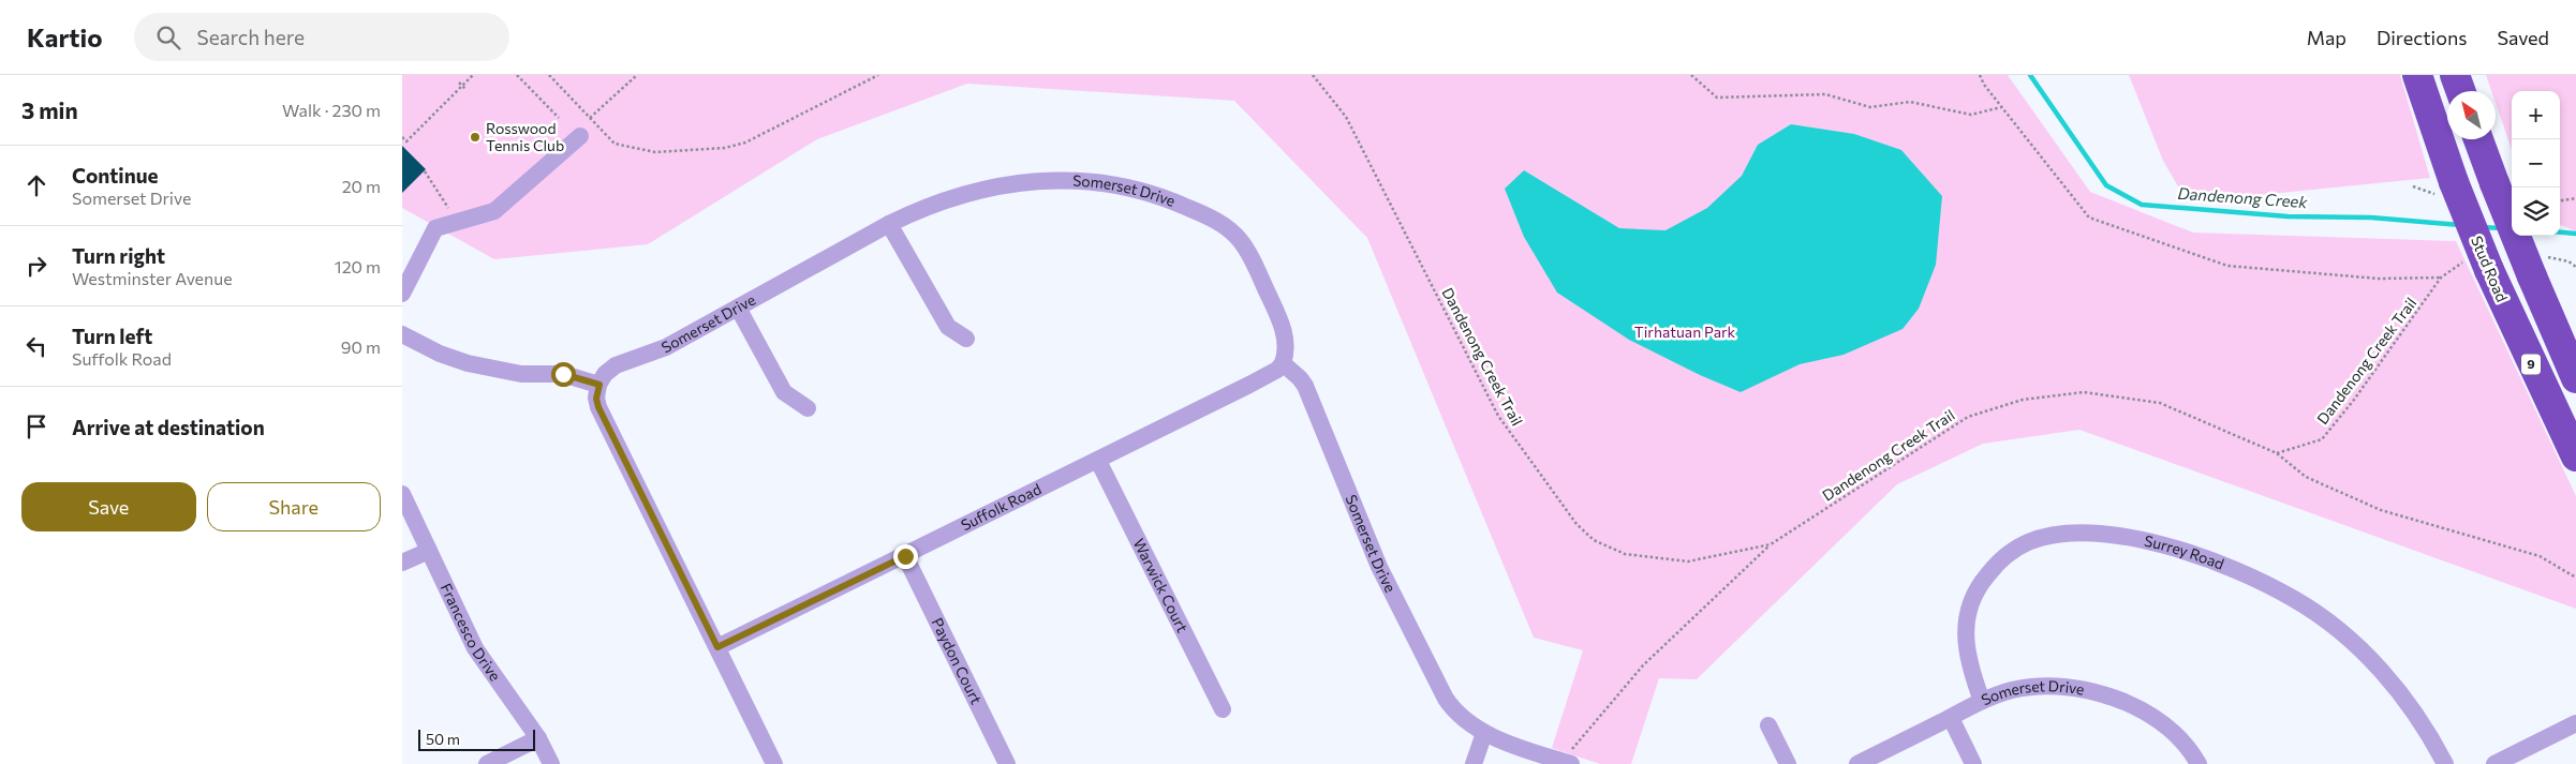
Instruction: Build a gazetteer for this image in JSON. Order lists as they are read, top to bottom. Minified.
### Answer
{"streets":{"highway":["Stud Road","9"],"street":["Somerset Drive","Suffolk Road","Surrey Road","Warwick Court","Francesco Drive","Paydon Court"],"path":["Dandenong Creek Trail"]},"crossings":[["Somerset Drive","Suffolk Road"],["Somerset Drive","Surrey Road"],["Suffolk Road","Warwick Court"],["Suffolk Road","Paydon Court"]],"water":["Dandenong Creek"],"parks":["Tirhatuan Park"],"places":["Rosswood Tennis Club"],"scale_bar":"50 m","north":"top left","page":{"header":"Kartio","search":"Search here","nav":["Map","Directions","Saved"],"heading":["3 min","Walk · 230 m"],"map_buttons":["+","−"],"list":[["Continue","Somerset Drive","20 m"],["Turn right","Westminster Avenue","120 m"],["Turn left","Suffolk Road","90 m"],"Arrive at destination"],"buttons":["Save","Share"],"scale":"50 m"}}
